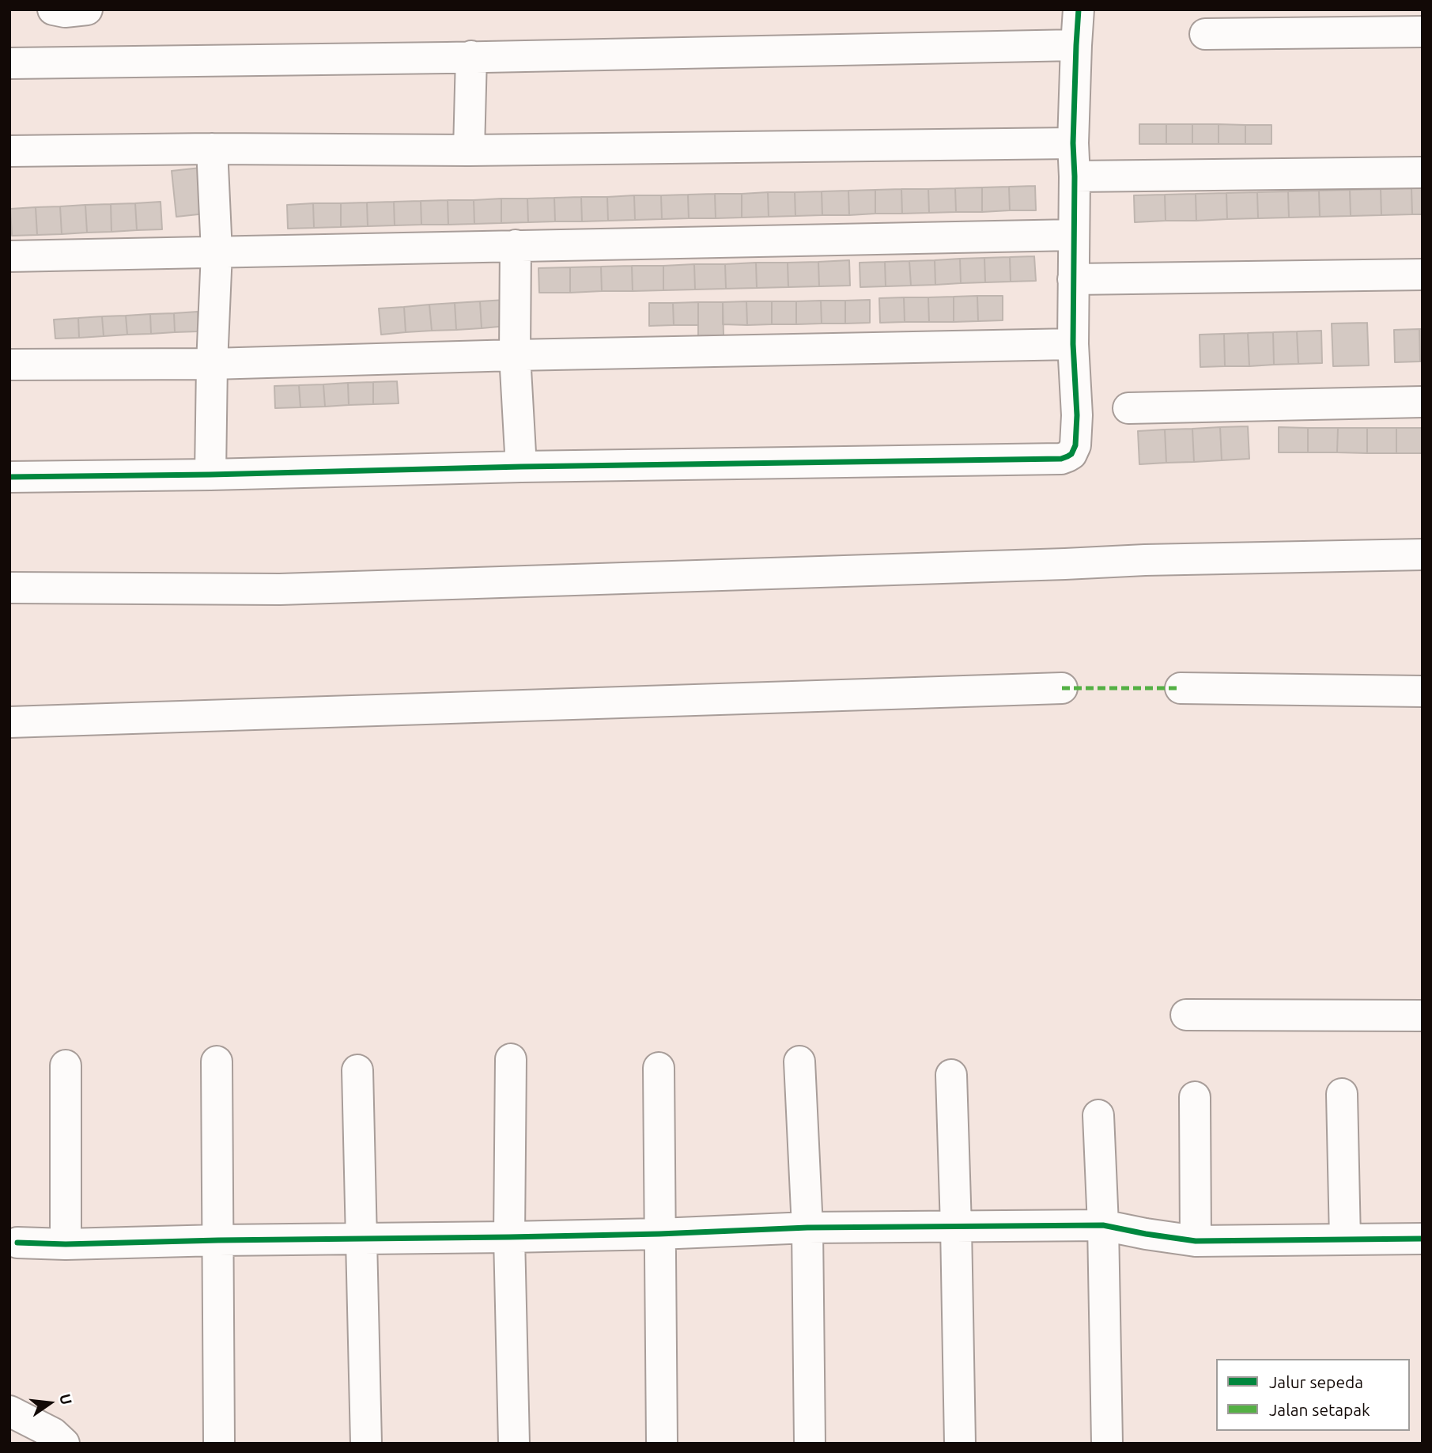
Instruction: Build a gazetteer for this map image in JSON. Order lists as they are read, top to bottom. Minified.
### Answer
{"legend":["Jalur sepeda","Jalan setapak"],"north":"right"}
